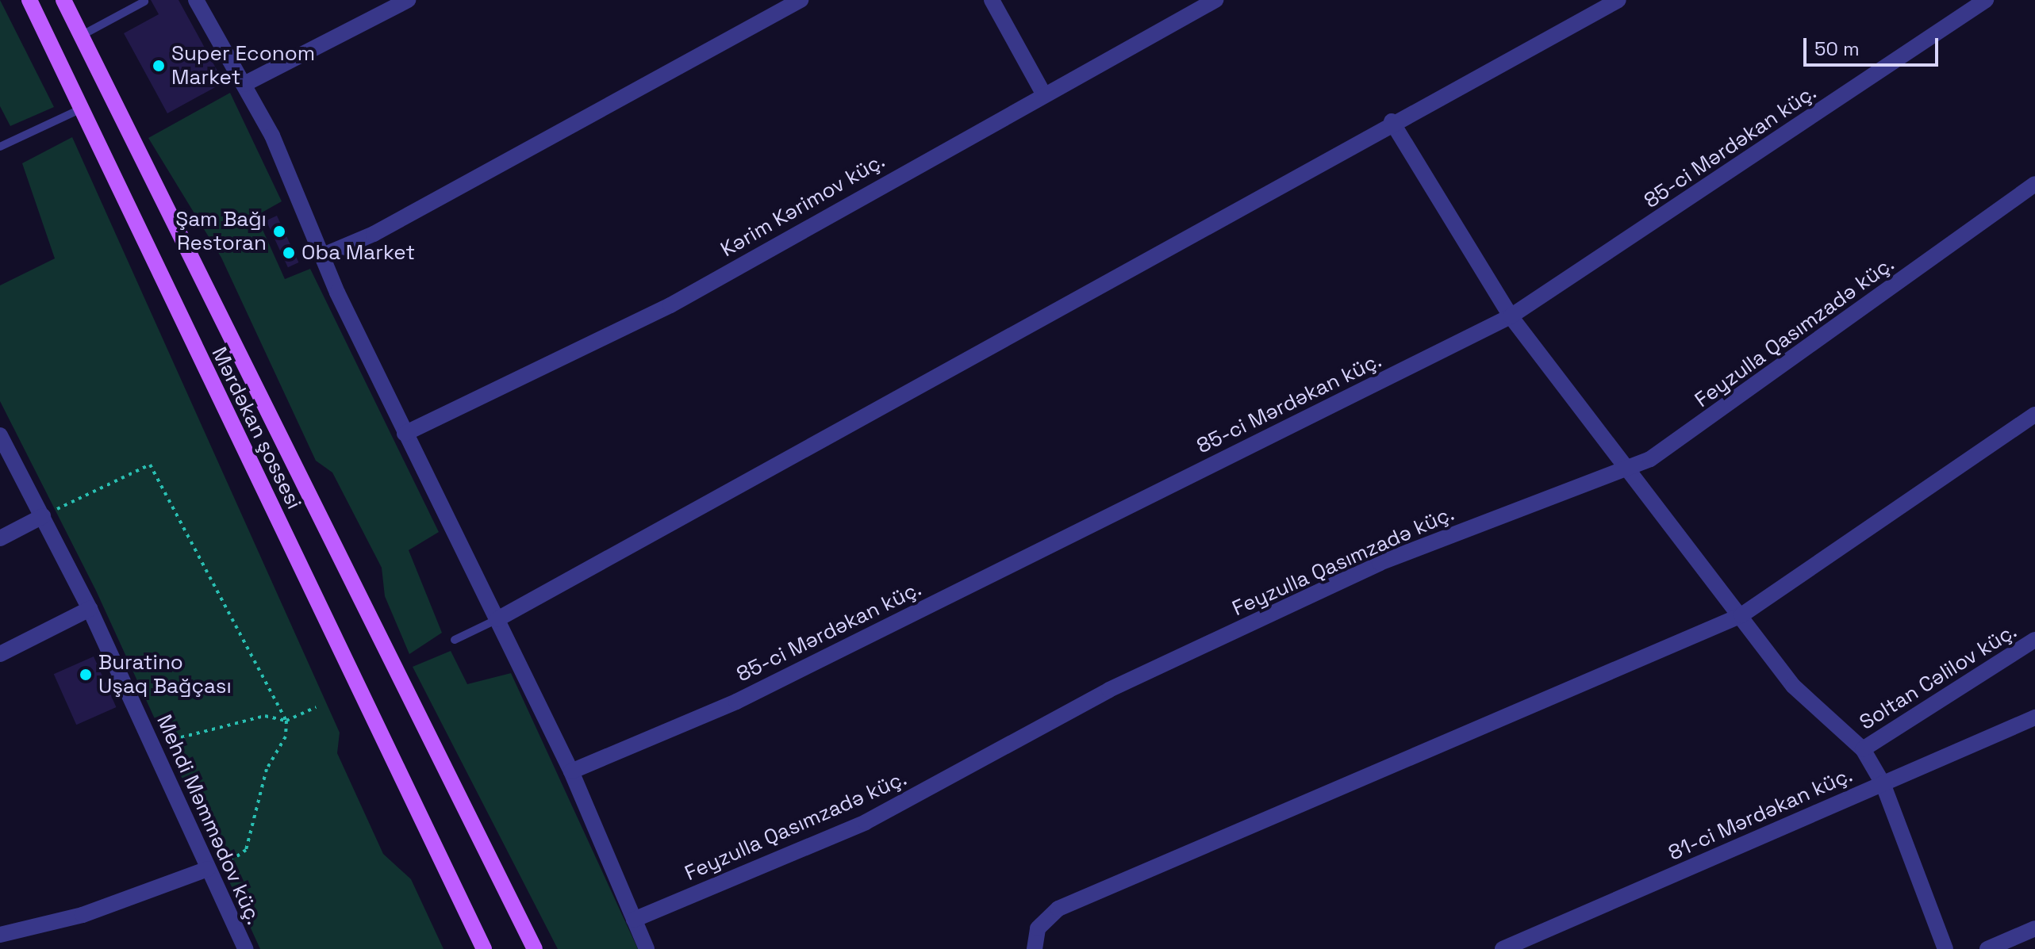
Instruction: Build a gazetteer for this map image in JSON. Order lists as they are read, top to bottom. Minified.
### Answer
{"streets":{"main road":["Mərdəkan şossesi"],"street":["85-ci Mərdəkan küç.","Kərim Kərimov küç.","Feyzulla Qasımzadə küç.","Soltan Cəlilov küç.","81-ci Mərdəkan küç.","Mehdi Məmmədov küç."]},"places":["Super Econom Market","Şam Bağı Restoran","Oba Market","Buratino Uşaq Bağçası"],"scale_bar":"50 m"}
